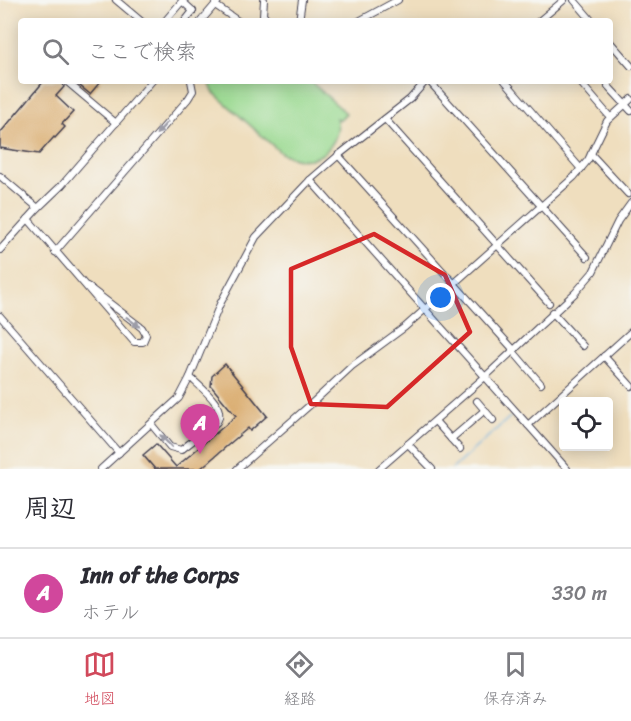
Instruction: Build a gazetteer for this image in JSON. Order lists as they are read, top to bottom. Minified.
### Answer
{"page":{"search":"ここで検索","pins":"A","heading":"周辺","list":[{"mark":"A","name":"Inn of the Corps","note":"ホテル","value":"330 m"}],"nav":["地図","経路","保存済み"]}}
